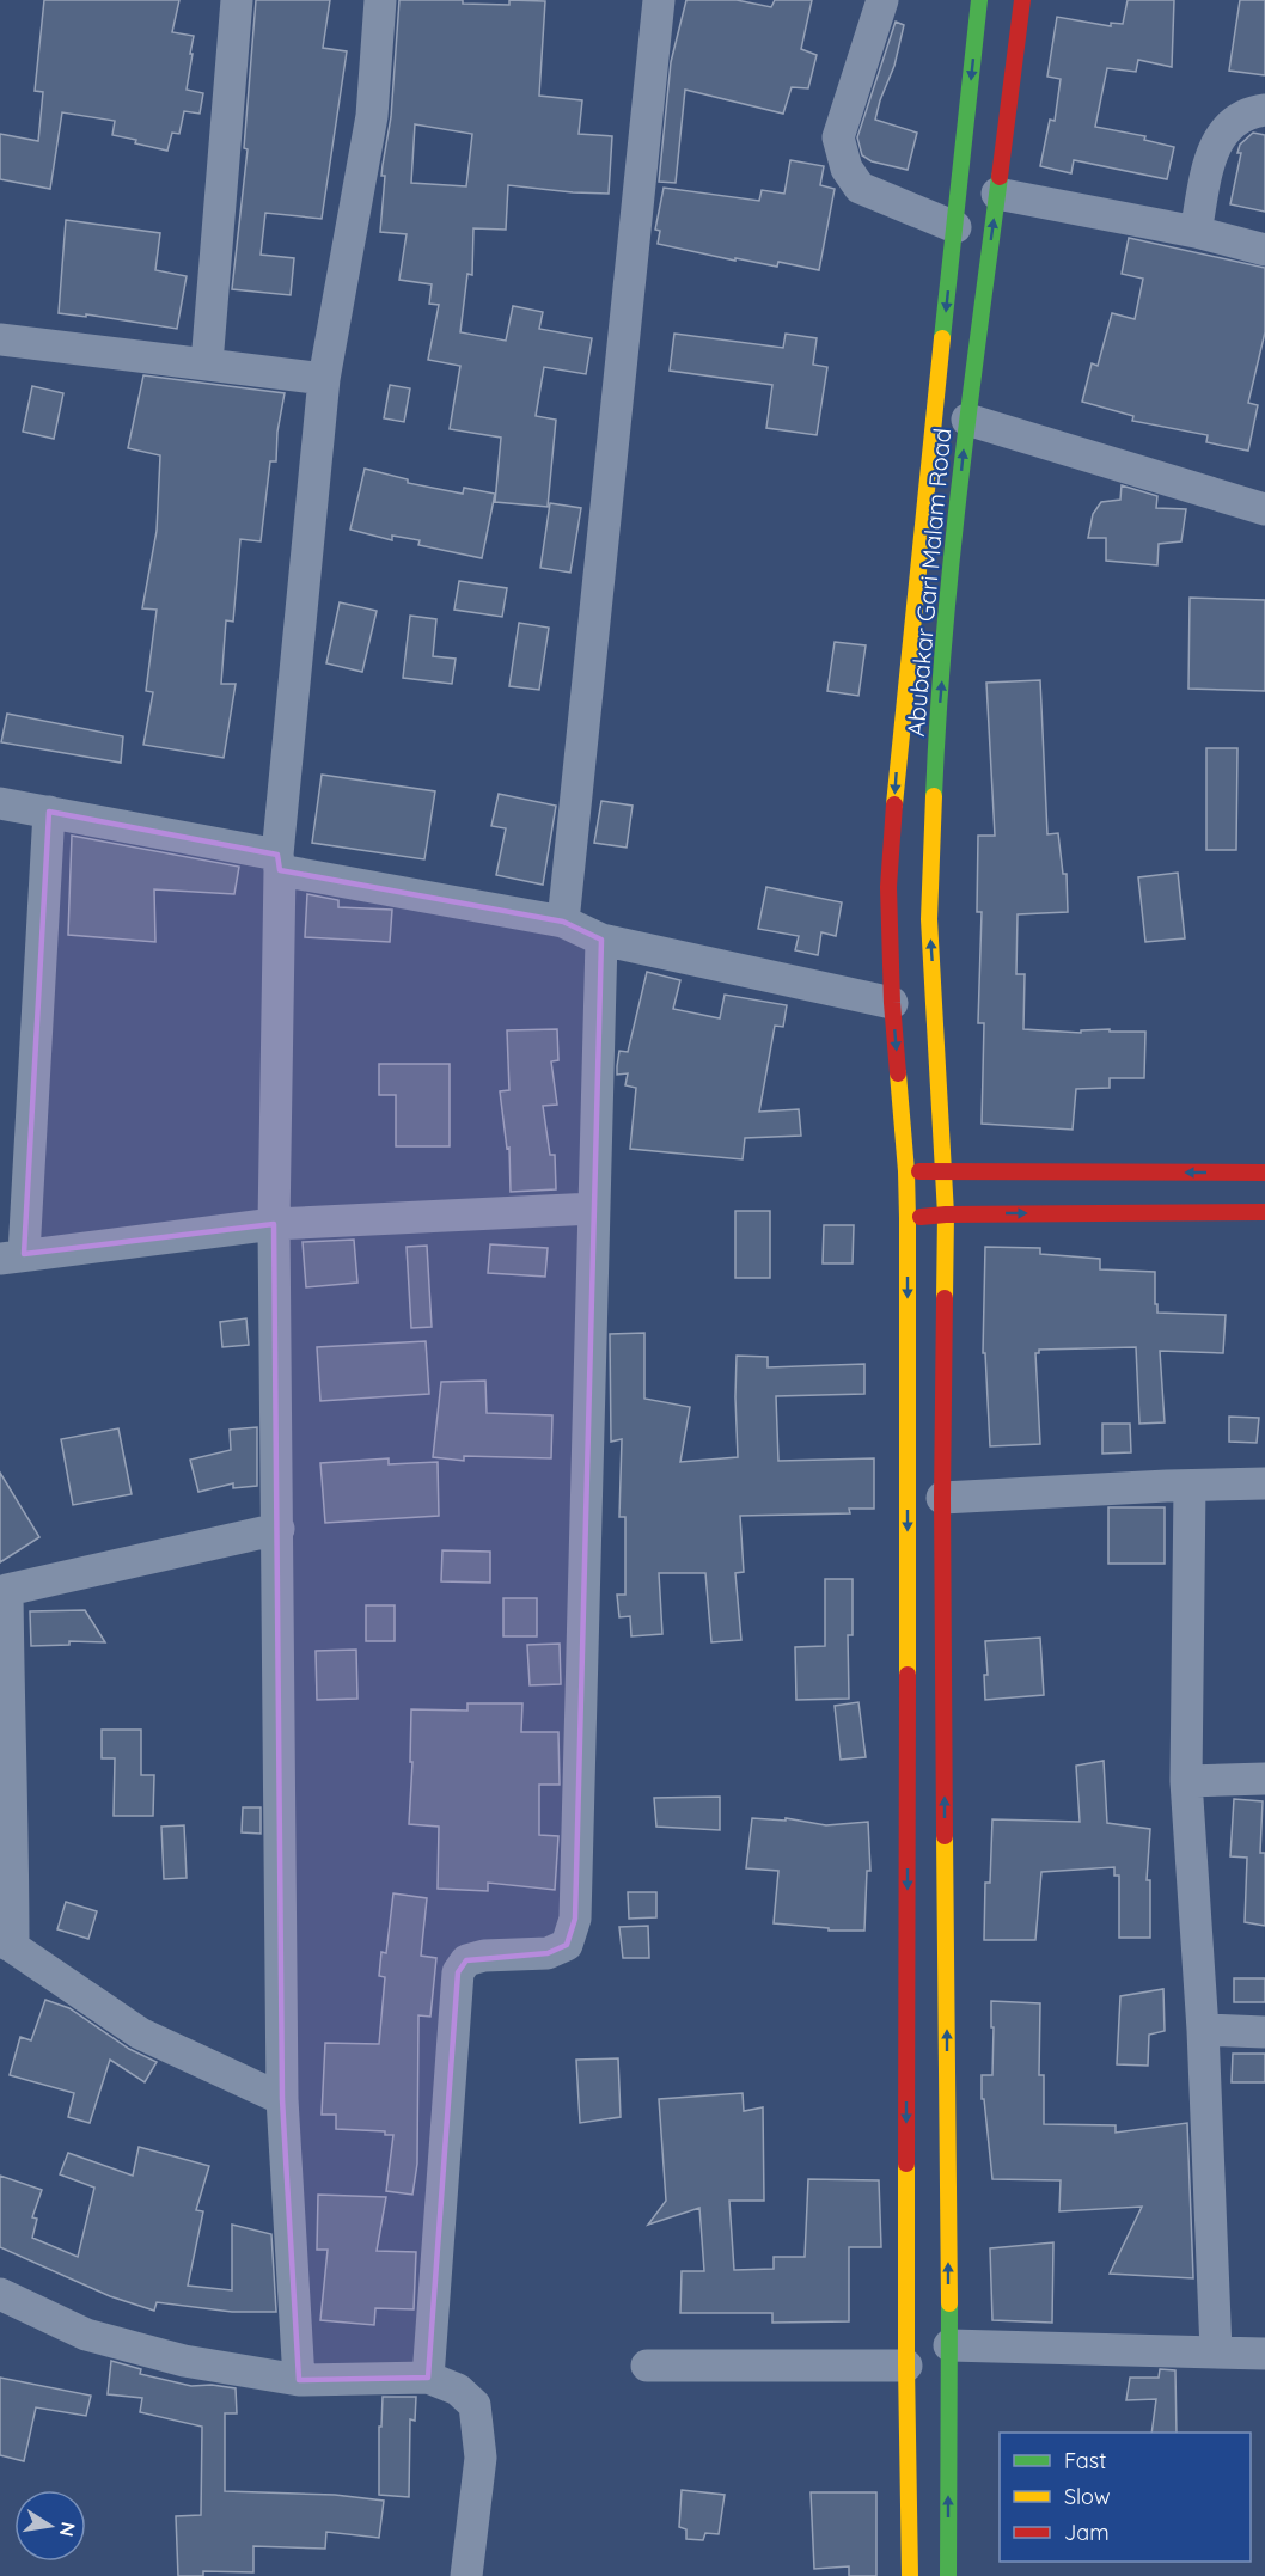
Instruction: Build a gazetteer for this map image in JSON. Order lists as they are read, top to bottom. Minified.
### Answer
{"streets":{"street":["Abubakar Gari Malam Road"]},"legend":["Fast","Slow","Jam"],"north":"right"}
